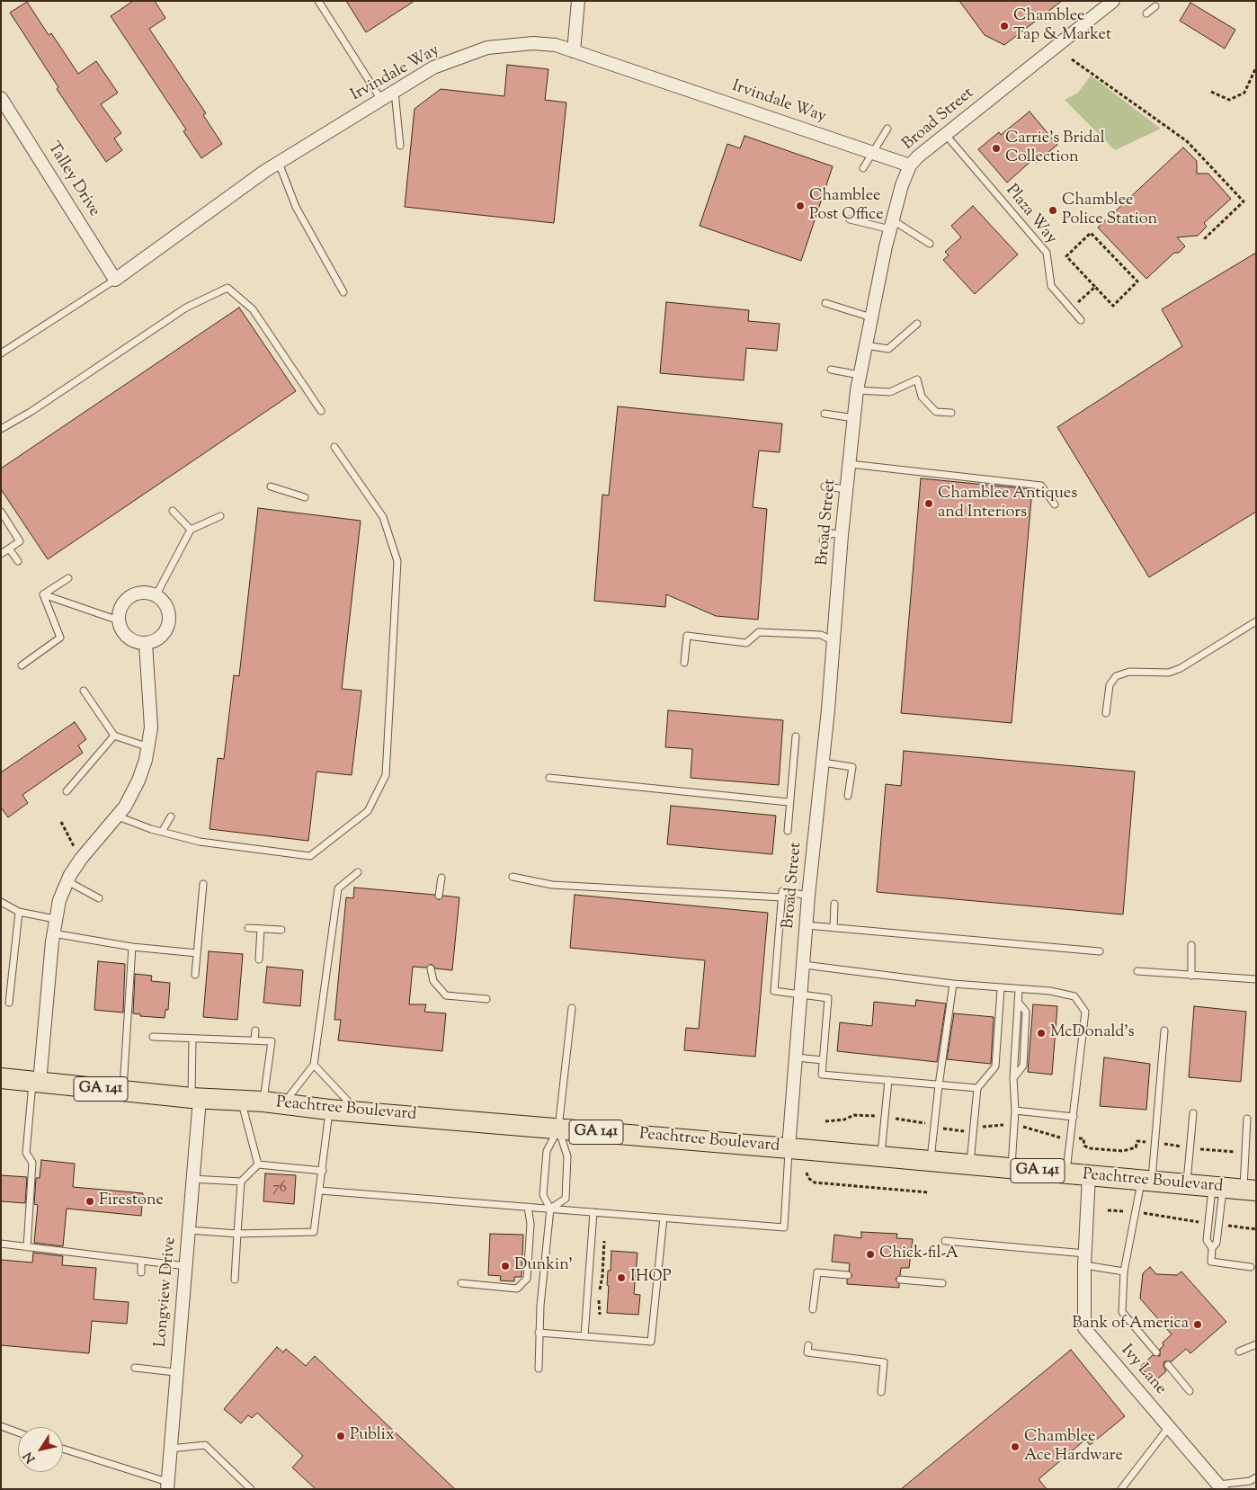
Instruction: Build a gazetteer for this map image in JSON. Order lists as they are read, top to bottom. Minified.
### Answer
{"streets":{"highway":["GA 141","Peachtree Boulevard"],"street":["Irvindale Way","Broad Street","Talley Drive","Longview Drive","Ivy Lane"],"lane":["Plaza Way"]},"crossings":[["Irvindale Way","Broad Street"],["Irvindale Way","Talley Drive"],["Broad Street","Plaza Way"],["Broad Street","Peachtree Boulevard"],["Peachtree Boulevard","Longview Drive"],["Peachtree Boulevard","Ivy Lane"]],"places":["Chamblee Tap & Market","Carrie's Bridal Collection","Chamblee Post Office","Chamblee Police Station","Chamblee Antiques and Interiors","McDonald's","Firestone","Chick-fil-A","Dunkin'","IHOP","Bank of America","Publix","Chamblee Ace Hardware"],"house_numbers":["76"],"north":"bottom left"}
